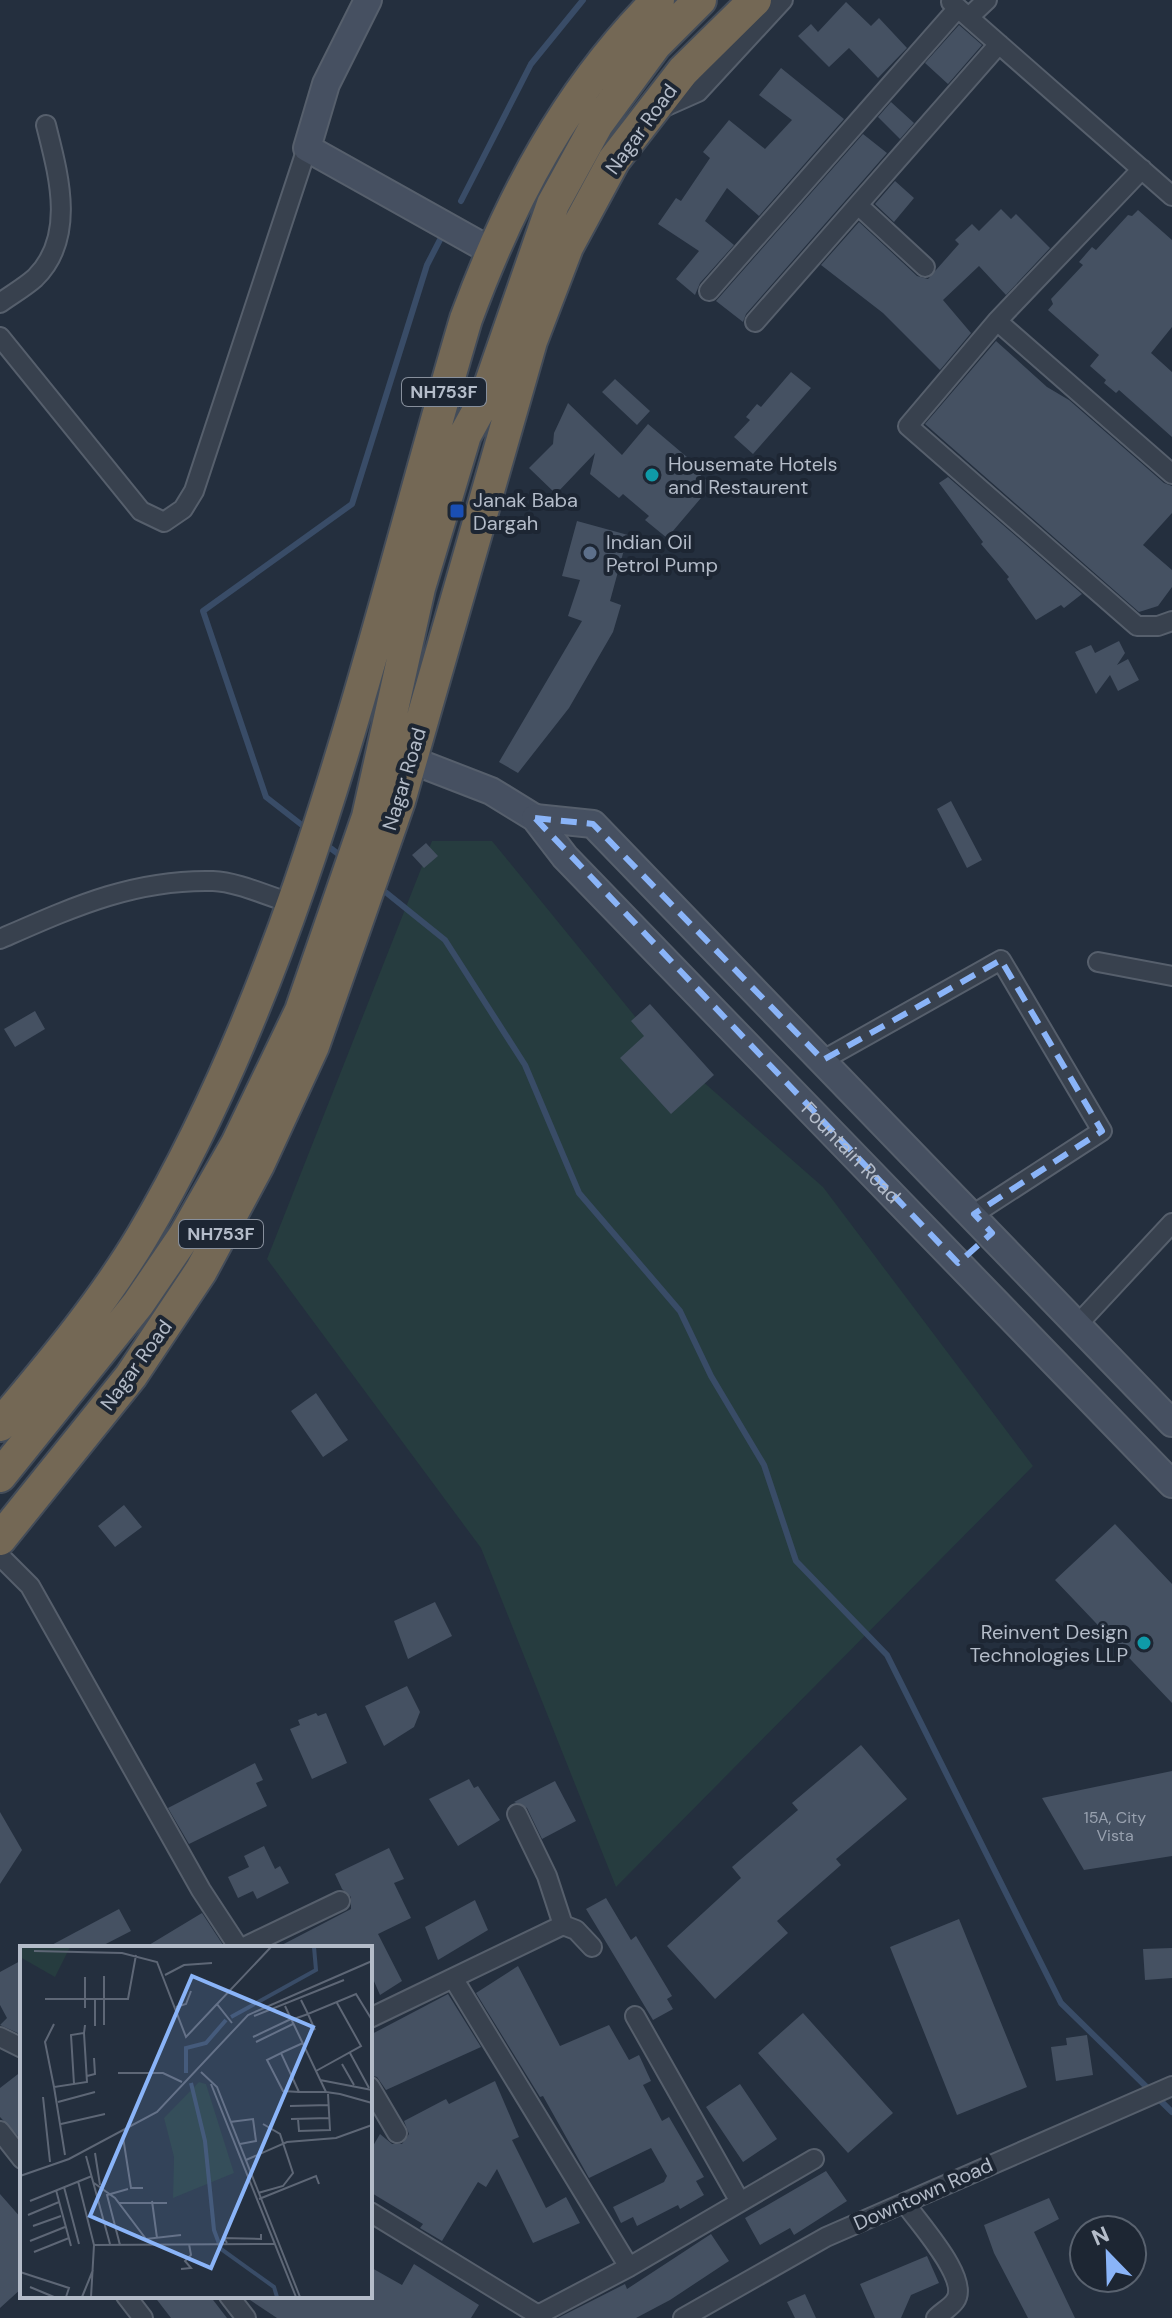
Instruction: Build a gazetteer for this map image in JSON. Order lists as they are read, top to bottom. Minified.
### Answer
{"streets":{"highway":["Nagar Road","NH753F"],"street":["Fountain Road","Downtown Road"]},"crossings":[["Nagar Road","Fountain Road"]],"places":{"other":["Housemate Hotels and Restaurent","Indian Oil Petrol Pump","Reinvent Design Technologies LLP"],"transit":["Janak Baba Dargah"]},"house_numbers":["15A, City Vista"],"north":"top left"}
